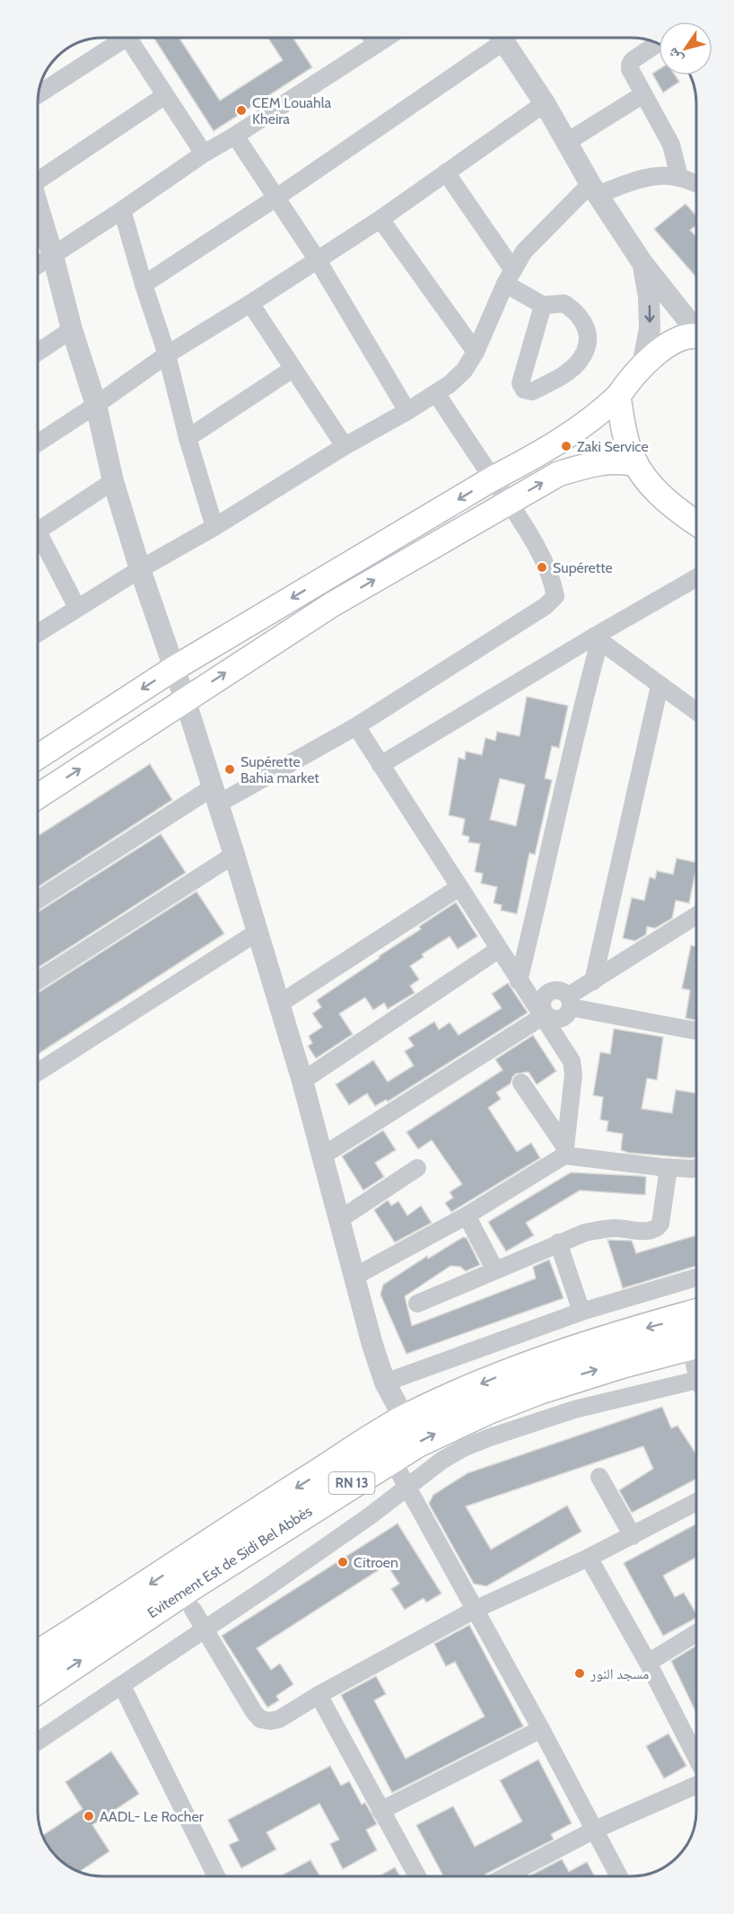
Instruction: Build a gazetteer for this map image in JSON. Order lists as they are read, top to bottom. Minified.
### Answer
{"streets":{"highway":["RN 13","Evitement Est de Sidi Bel Abbès"]},"places":["CEM Louahla Kheira","Zaki Service","Supérette","Supérette Bahia market","Citroen","مسجد النور","AADL- Le Rocher"],"north":"bottom left"}
